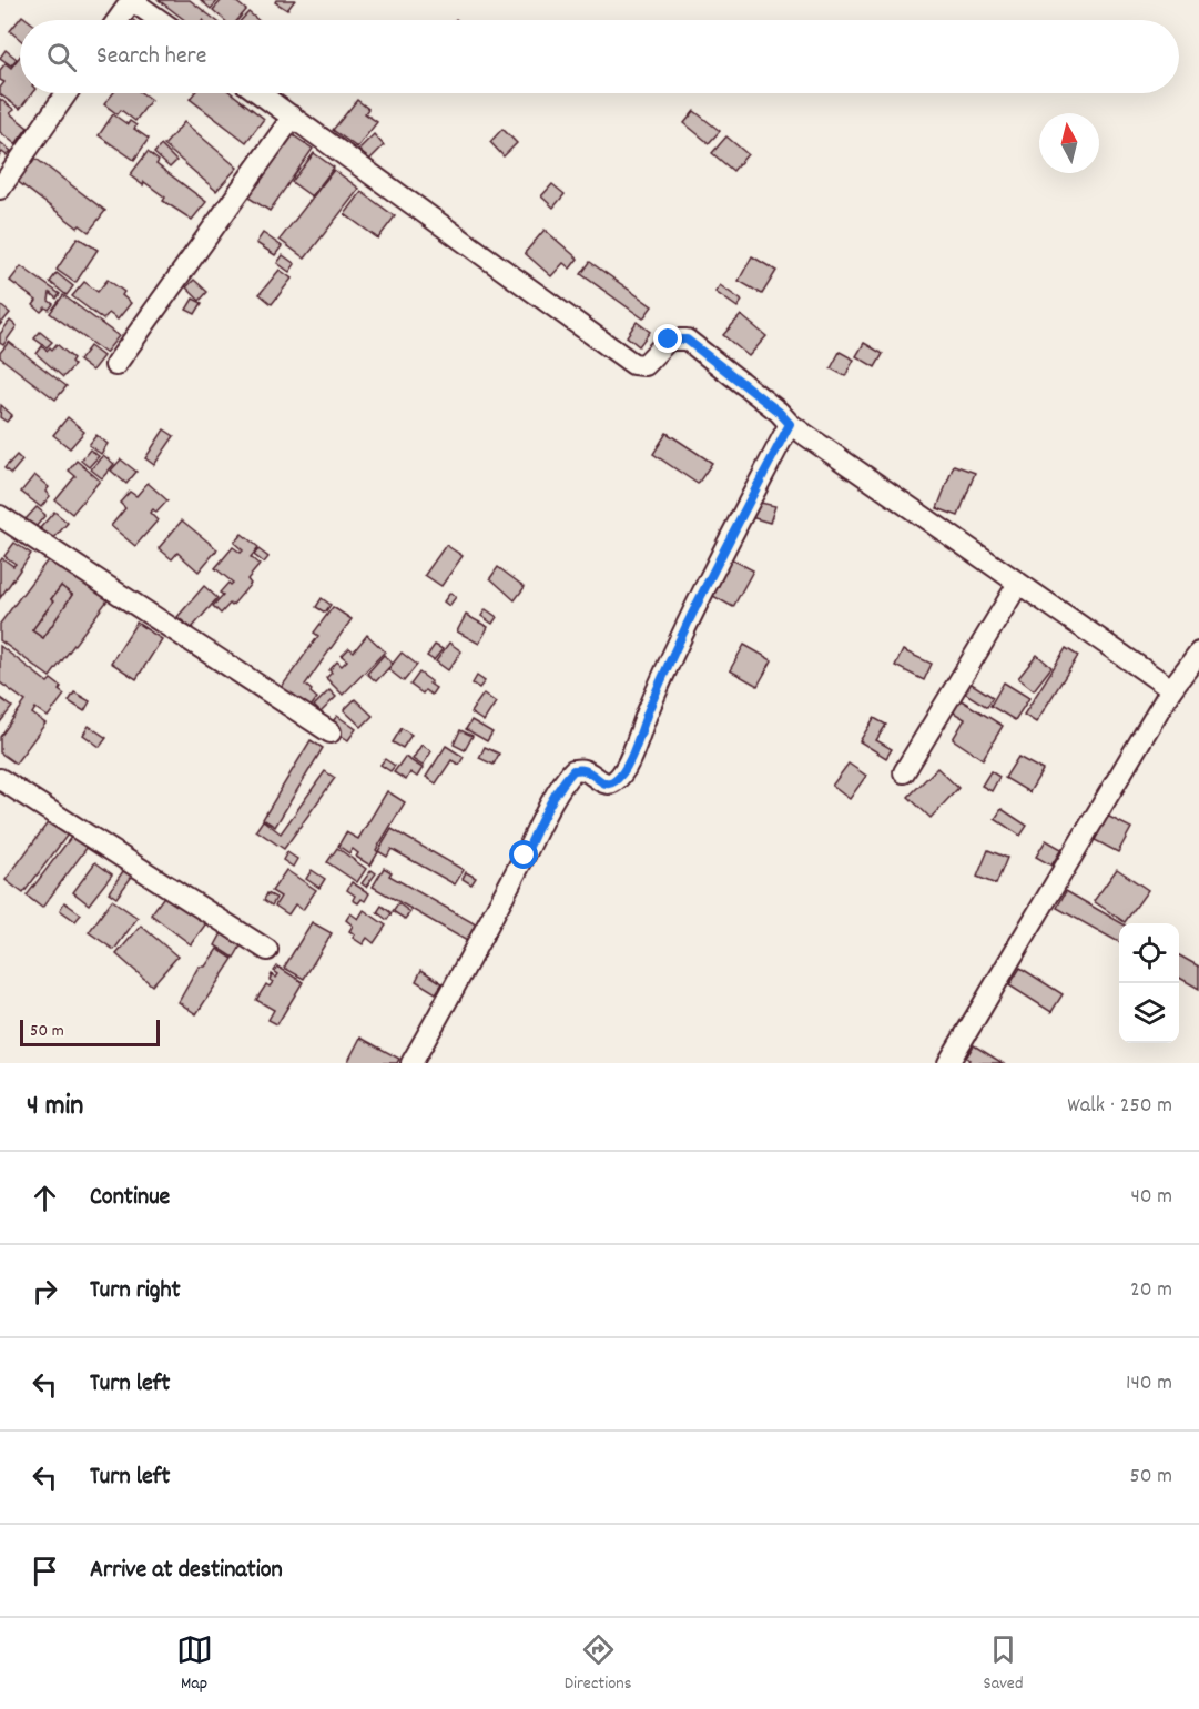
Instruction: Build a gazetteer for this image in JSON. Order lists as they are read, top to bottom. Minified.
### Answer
{"scale_bar":"50 m","north":"top","page":{"search":"Search here","scale":"50 m","heading":["4 min","Walk · 250 m"],"list":[["Continue","40 m"],["Turn right","20 m"],["Turn left","140 m"],["Turn left","50 m"],"Arrive at destination"],"nav":["Map","Directions","Saved"]}}
